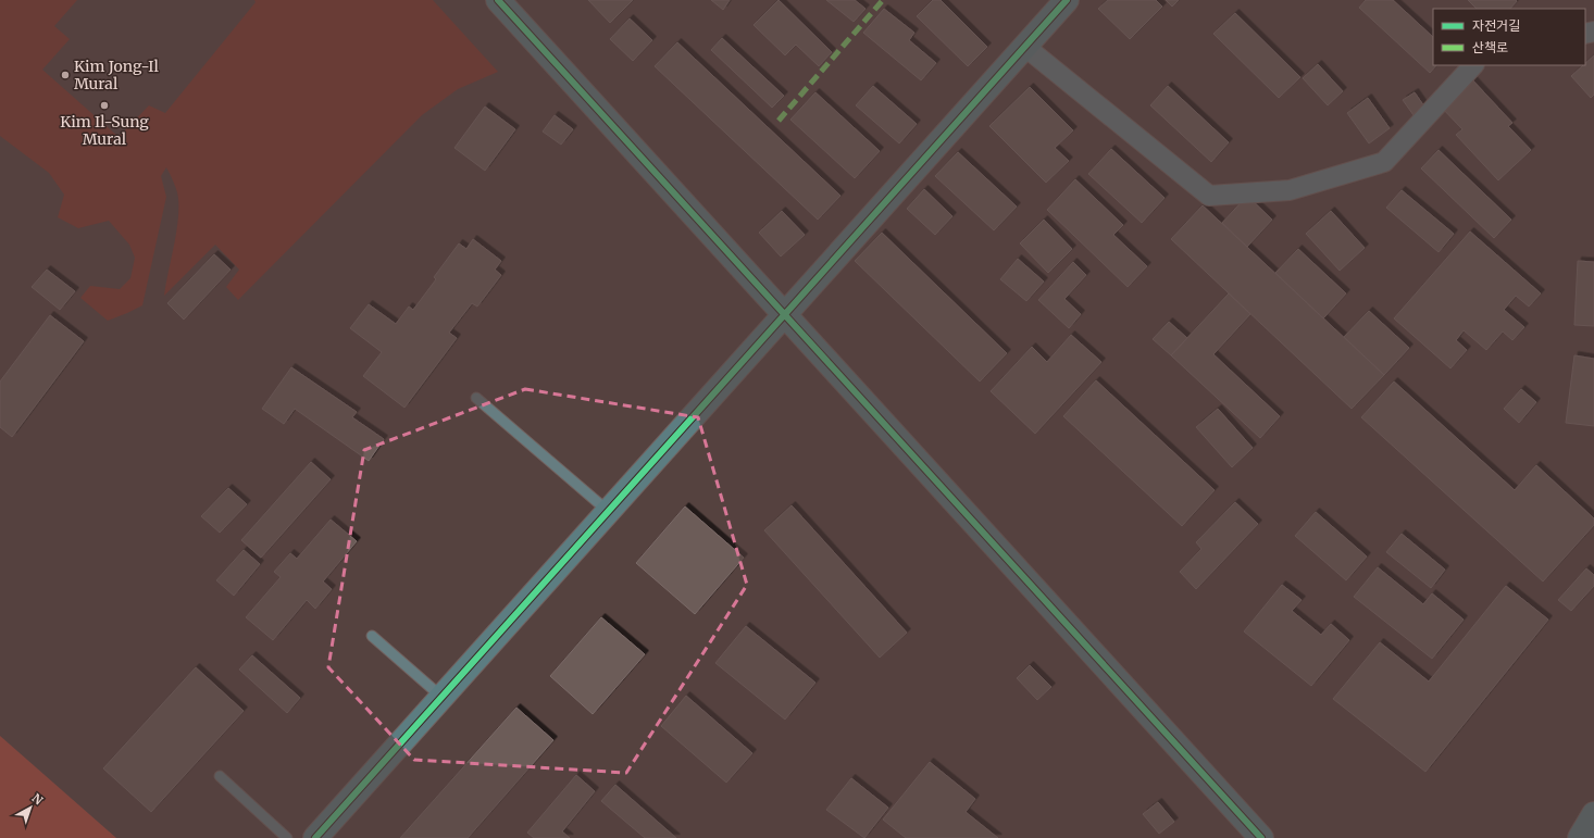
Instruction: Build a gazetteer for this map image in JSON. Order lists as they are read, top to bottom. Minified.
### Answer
{"places":["Kim Jong-Il Mural","Kim Il-Sung Mural"],"legend":["자전거길","산책로"],"north":"top right"}
